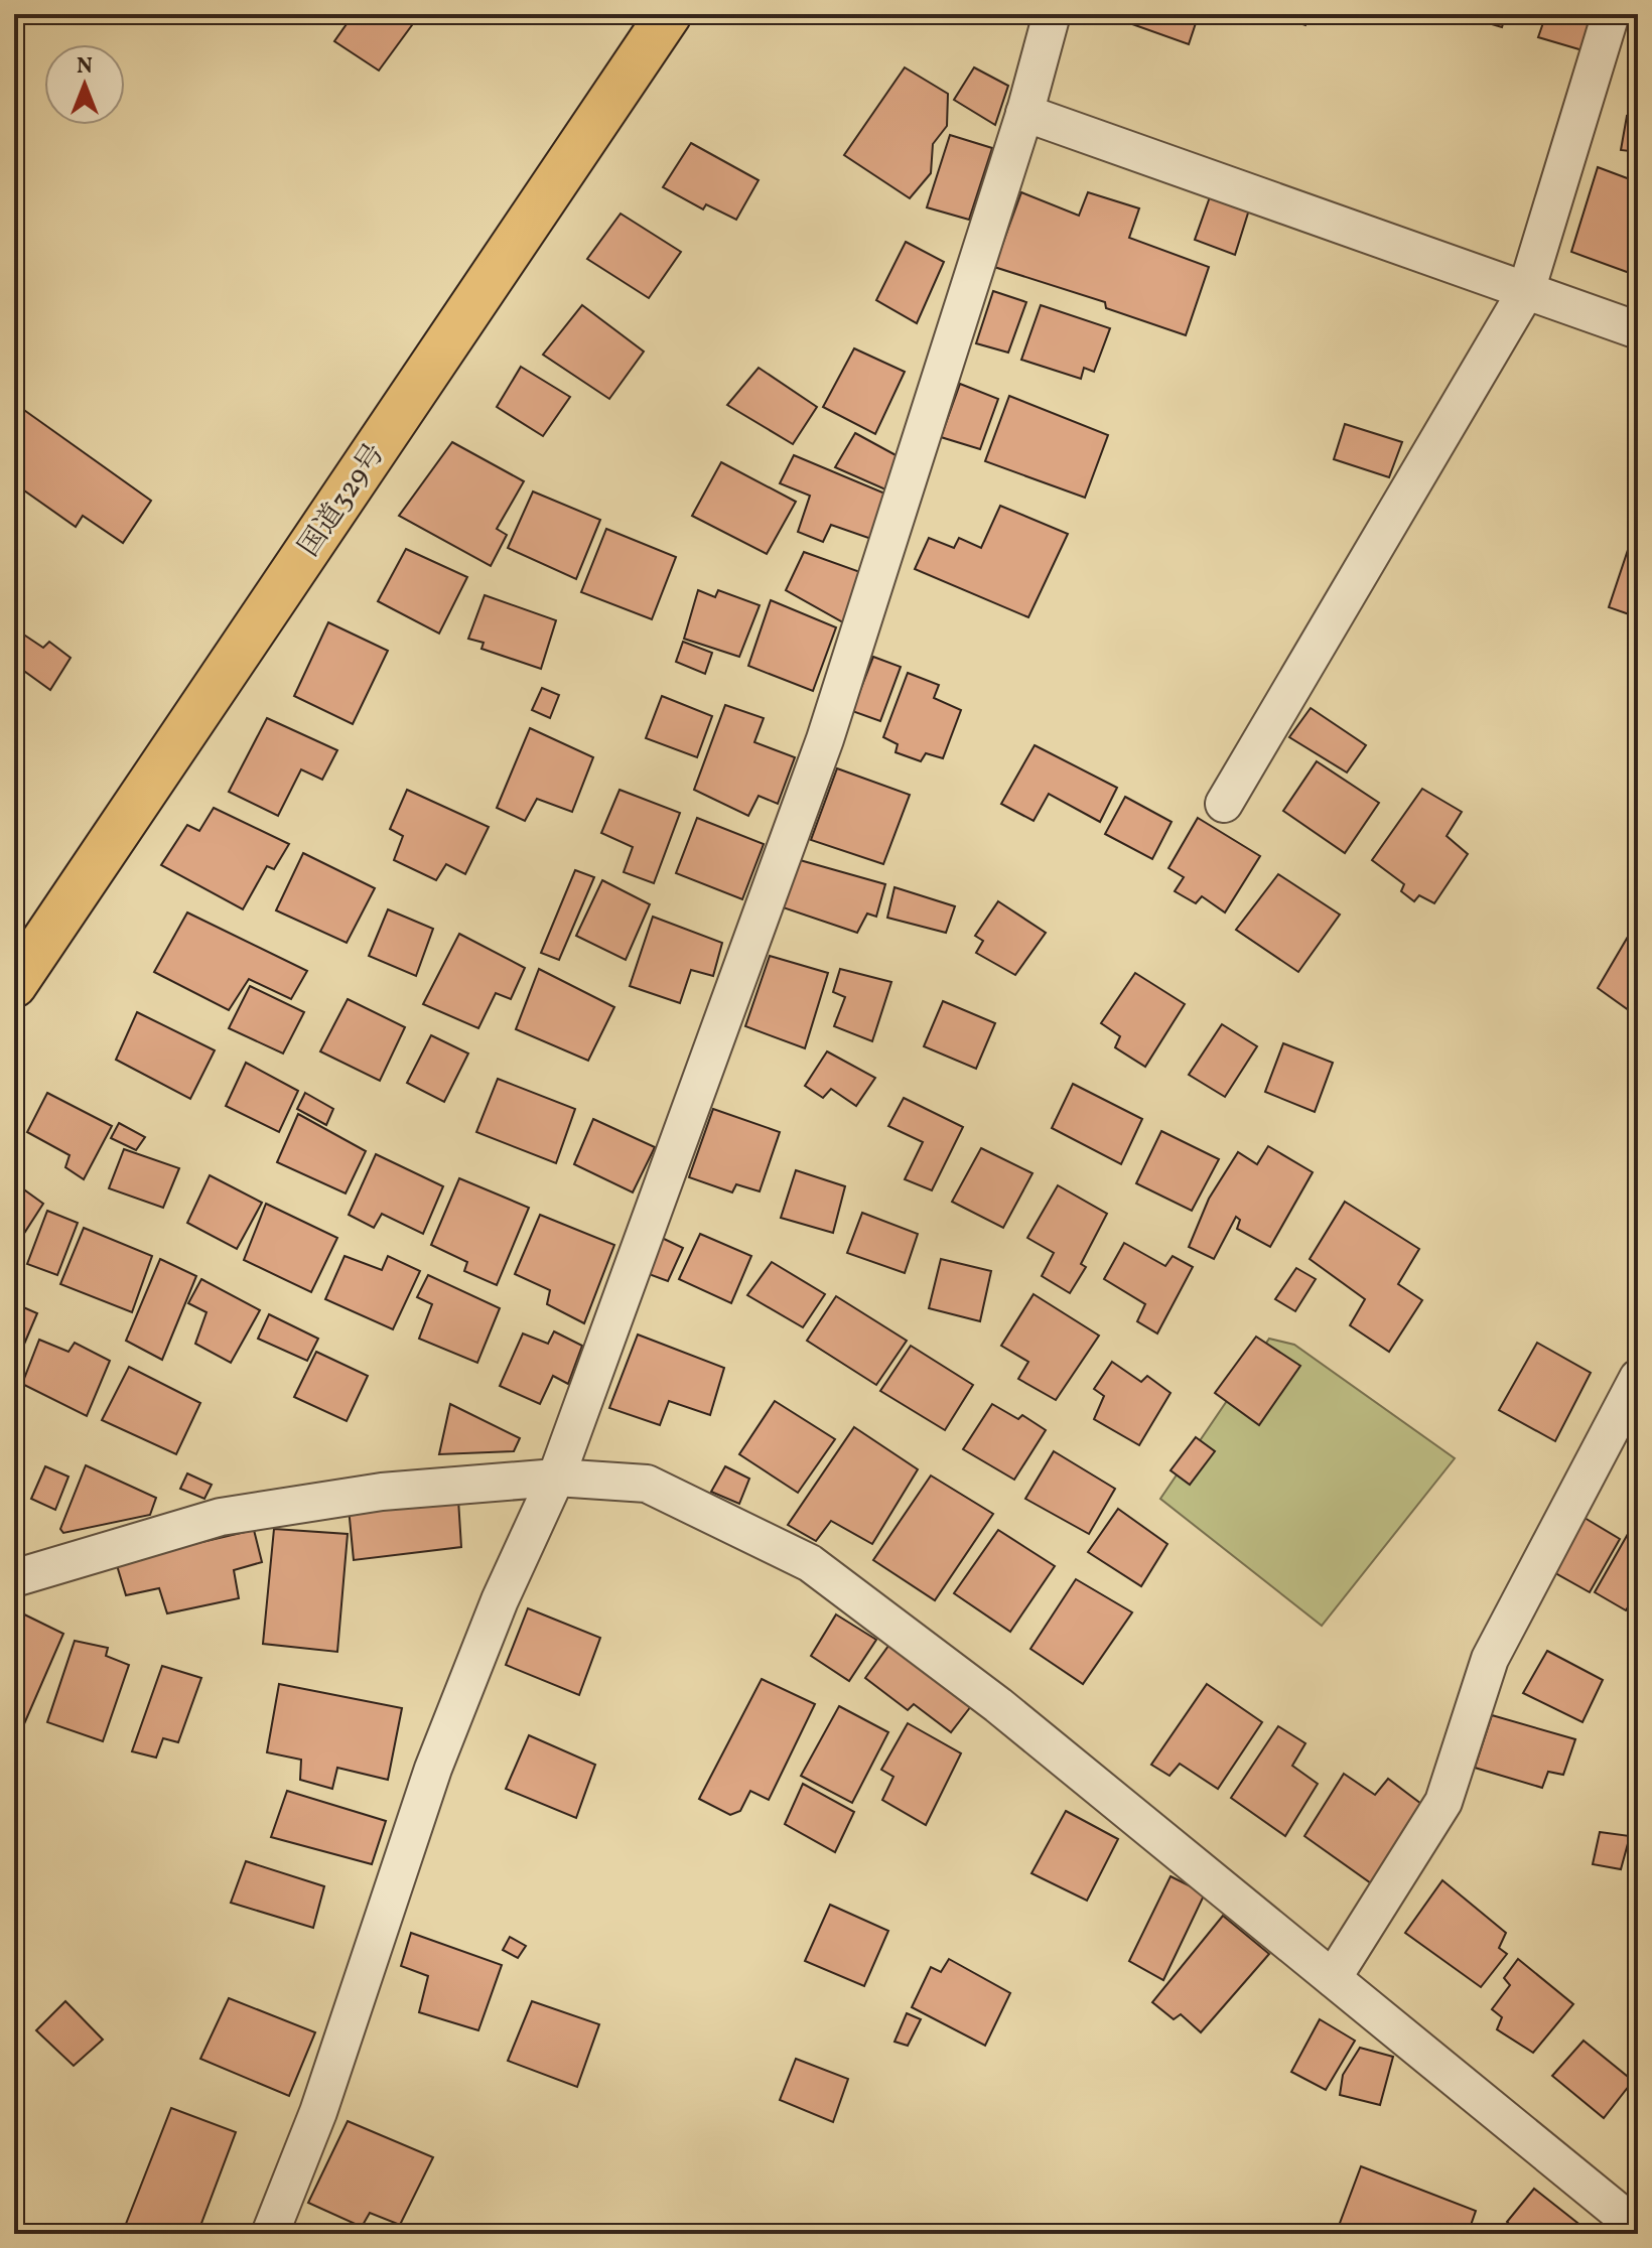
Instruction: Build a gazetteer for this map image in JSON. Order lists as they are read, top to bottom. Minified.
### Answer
{"streets":{"highway":["国道329号"]},"north":"top"}
